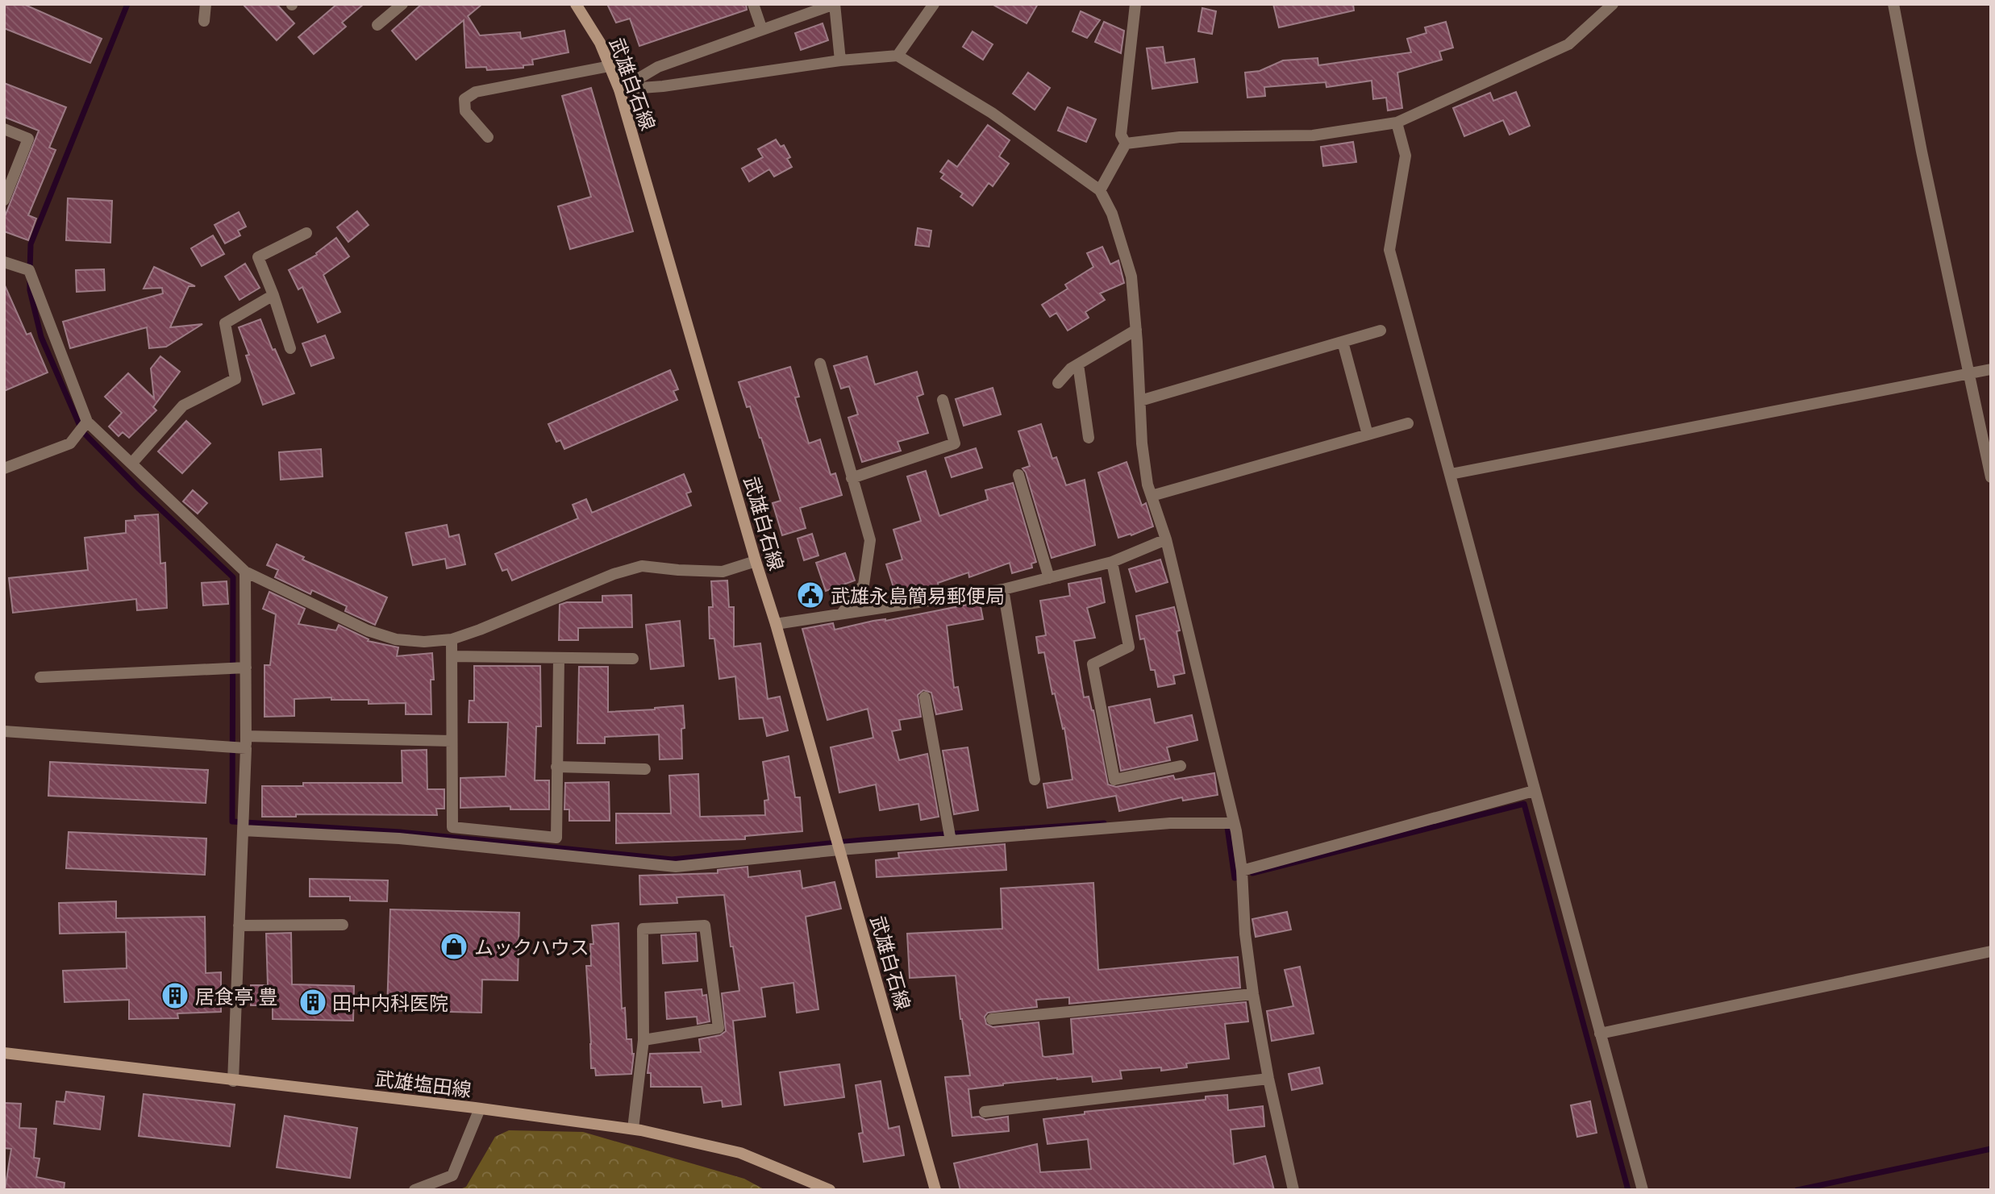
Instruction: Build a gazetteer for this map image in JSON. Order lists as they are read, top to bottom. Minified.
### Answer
{"streets":{"main road":["武雄白石線","武雄塩田線"]},"places":{"public building":["武雄永島簡易郵便局"],"shop":["ムックハウス"],"building":["居食亭 豊","田中内科医院"]}}
